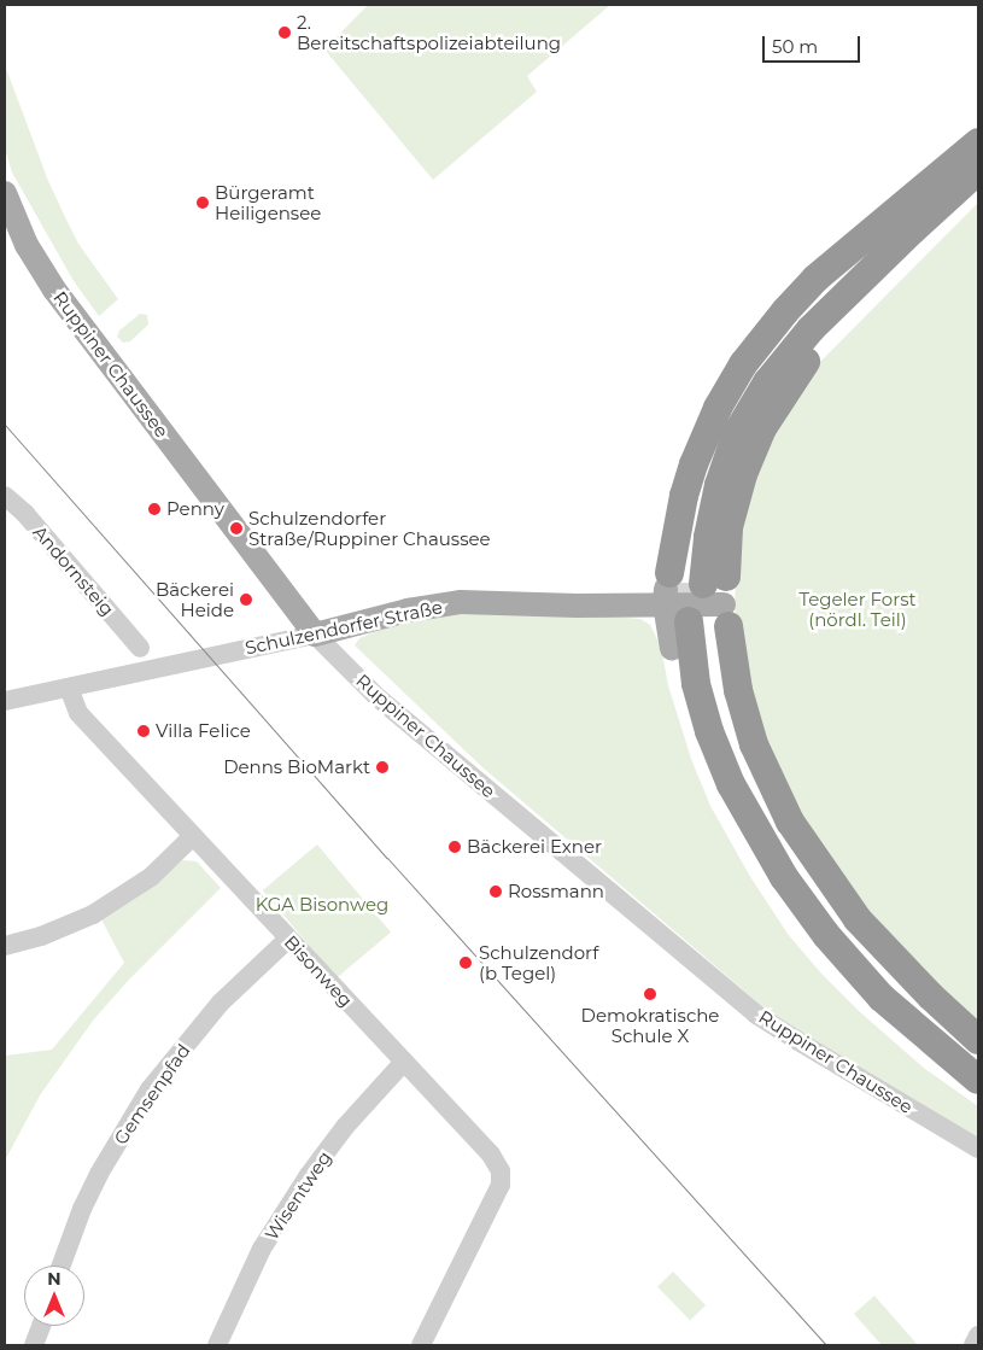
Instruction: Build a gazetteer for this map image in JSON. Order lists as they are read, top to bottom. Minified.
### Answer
{"streets":{"main road":["Ruppiner Chaussee","Schulzendorfer Straße"],"street":["Andornsteig","Bisonweg","Gemsenpfad","Wisentweg"]},"crossings":[["Ruppiner Chaussee","Schulzendorfer Straße"],["Schulzendorfer Straße","Bisonweg"],["Bisonweg","Gemsenpfad"],["Bisonweg","Wisentweg"]],"parks":["Tegeler Forst (nördl. Teil)","KGA Bisonweg"],"places":["2. Bereitschaftspolizeiabteilung","Bürgeramt Heiligensee","Penny","Schulzendorfer Straße/Ruppiner Chaussee","Bäckerei Heide","Villa Felice","Denns BioMarkt","Bäckerei Exner","Rossmann","Schulzendorf (b Tegel)","Demokratische Schule X"],"scale_bar":"50 m","north":"top"}
